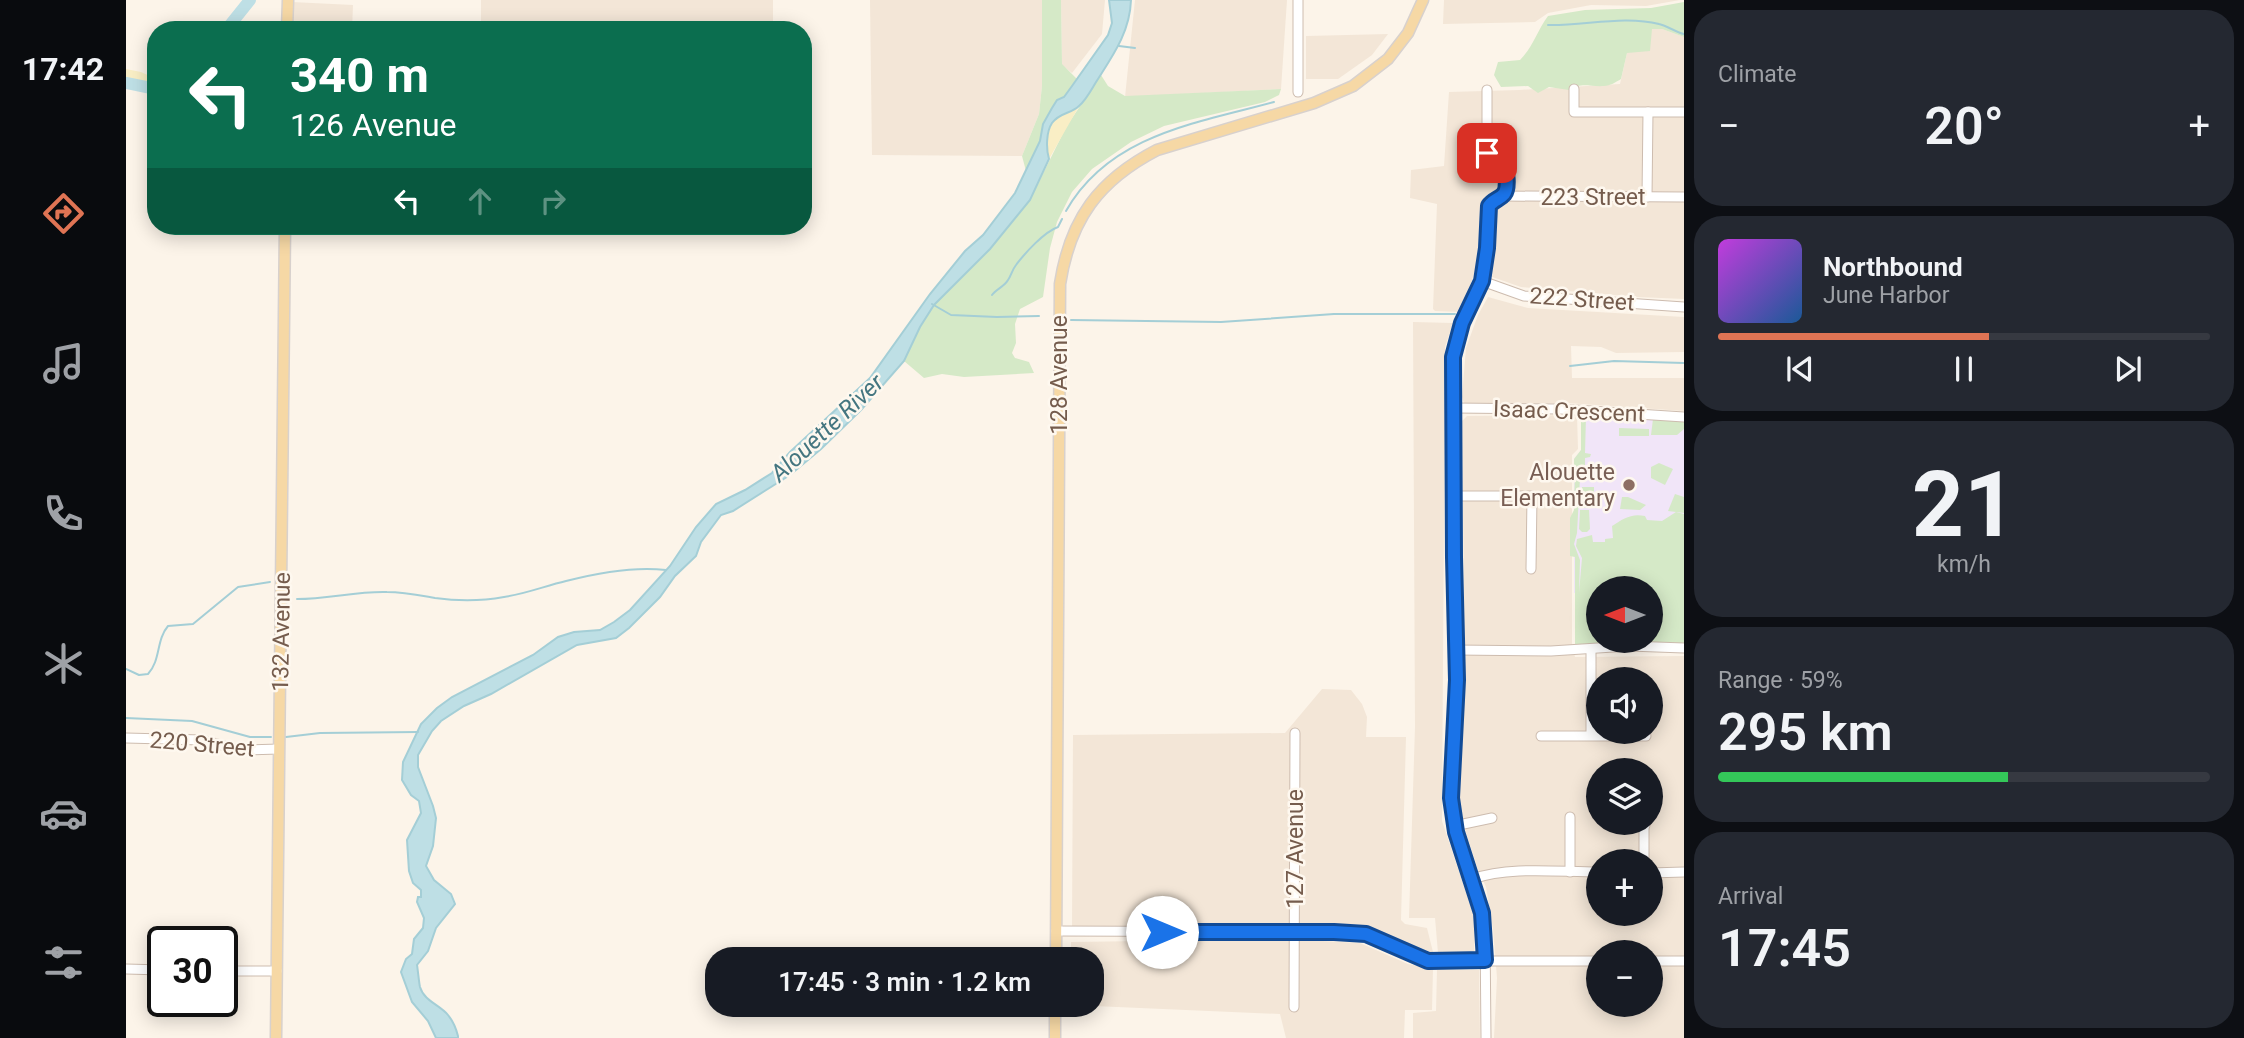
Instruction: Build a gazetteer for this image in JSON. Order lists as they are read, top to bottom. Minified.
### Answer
{"streets":{"main road":["128 Avenue","132 Avenue"],"street":["223 Street","222 Street","Isaac Crescent","220 Street","127 Avenue"]},"crossings":[["132 Avenue","220 Street"]],"water":["Alouette River"],"places":["Alouette Elementary"],"north":"left","page":{"tabs":"17:42","tile":["Climate",["21","km/h"],["Range · 59%","295 km"],["Arrival","17:45"]],"turn":["340 m","126 Avenue"],"heat":["−","20°","+"],"song":["Northbound","June Harbor"],"map_buttons":["+","−"],"limit":"30","trip":"17:45 · 3 min · 1.2 km"}}
